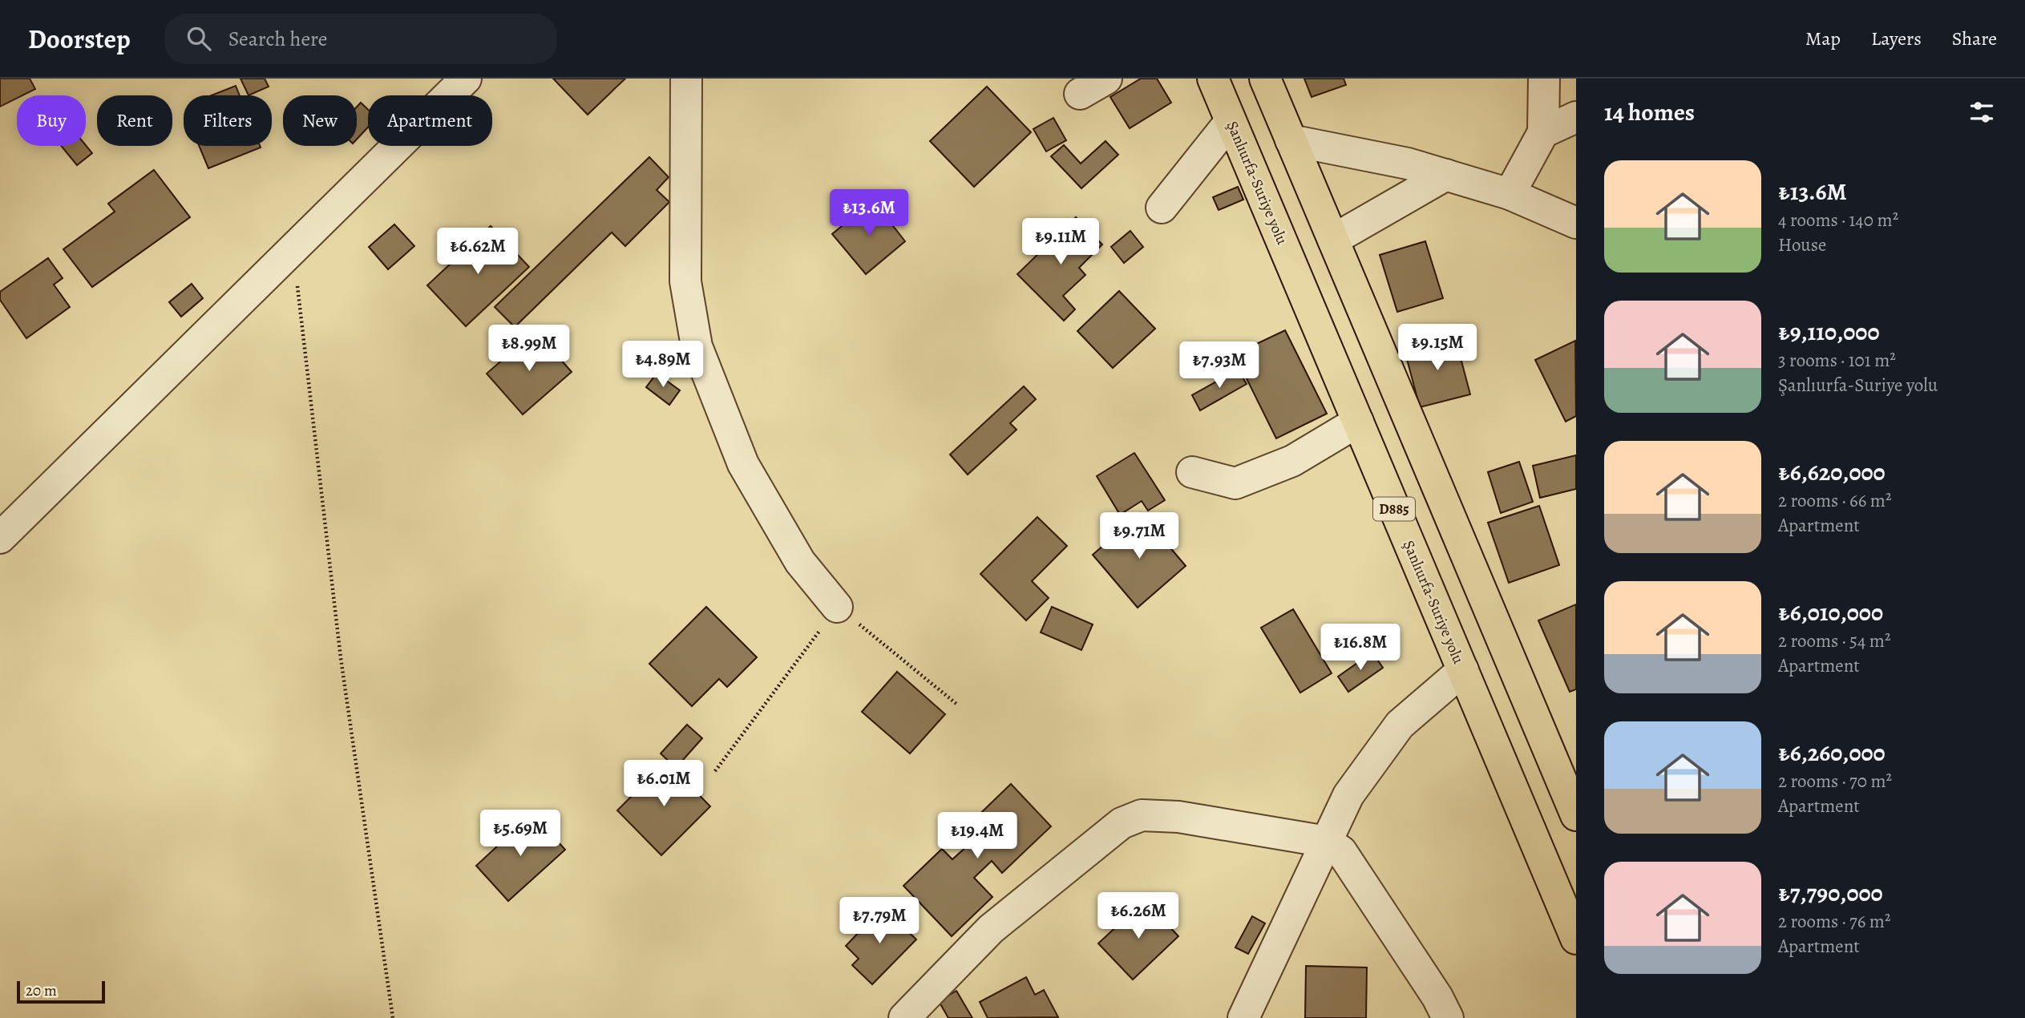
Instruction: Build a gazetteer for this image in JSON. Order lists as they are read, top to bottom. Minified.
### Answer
{"streets":{"highway":["Şanlıurfa-Suriye yolu","D885"]},"scale_bar":"20 m","page":{"header":"Doorstep","search":"Search here","nav":["Map","Layers","Share"],"heading":"14 homes","chip":["Buy","Rent","Filters","New","Apartment"],"list":[{"name":"₺13.6M","note":"4 rooms · 140 m² · House"},{"name":"₺9,110,000","note":"3 rooms · 101 m² · Şanlıurfa-Suriye yolu"},{"name":"₺6,620,000","note":"2 rooms · 66 m² · Apartment"},{"name":"₺6,010,000","note":"2 rooms · 54 m² · Apartment"},{"name":"₺6,260,000","note":"2 rooms · 70 m² · Apartment"},{"name":"₺7,790,000","note":"2 rooms · 76 m² · Apartment"}],"price":["₺13.6M","₺9.11M","₺6.62M","₺9.15M","₺8.99M","₺4.89M","₺7.93M","₺9.71M","₺16.8M","₺6.01M","₺5.69M","₺19.4M","₺6.26M","₺7.79M"],"scale":"20 m"}}
